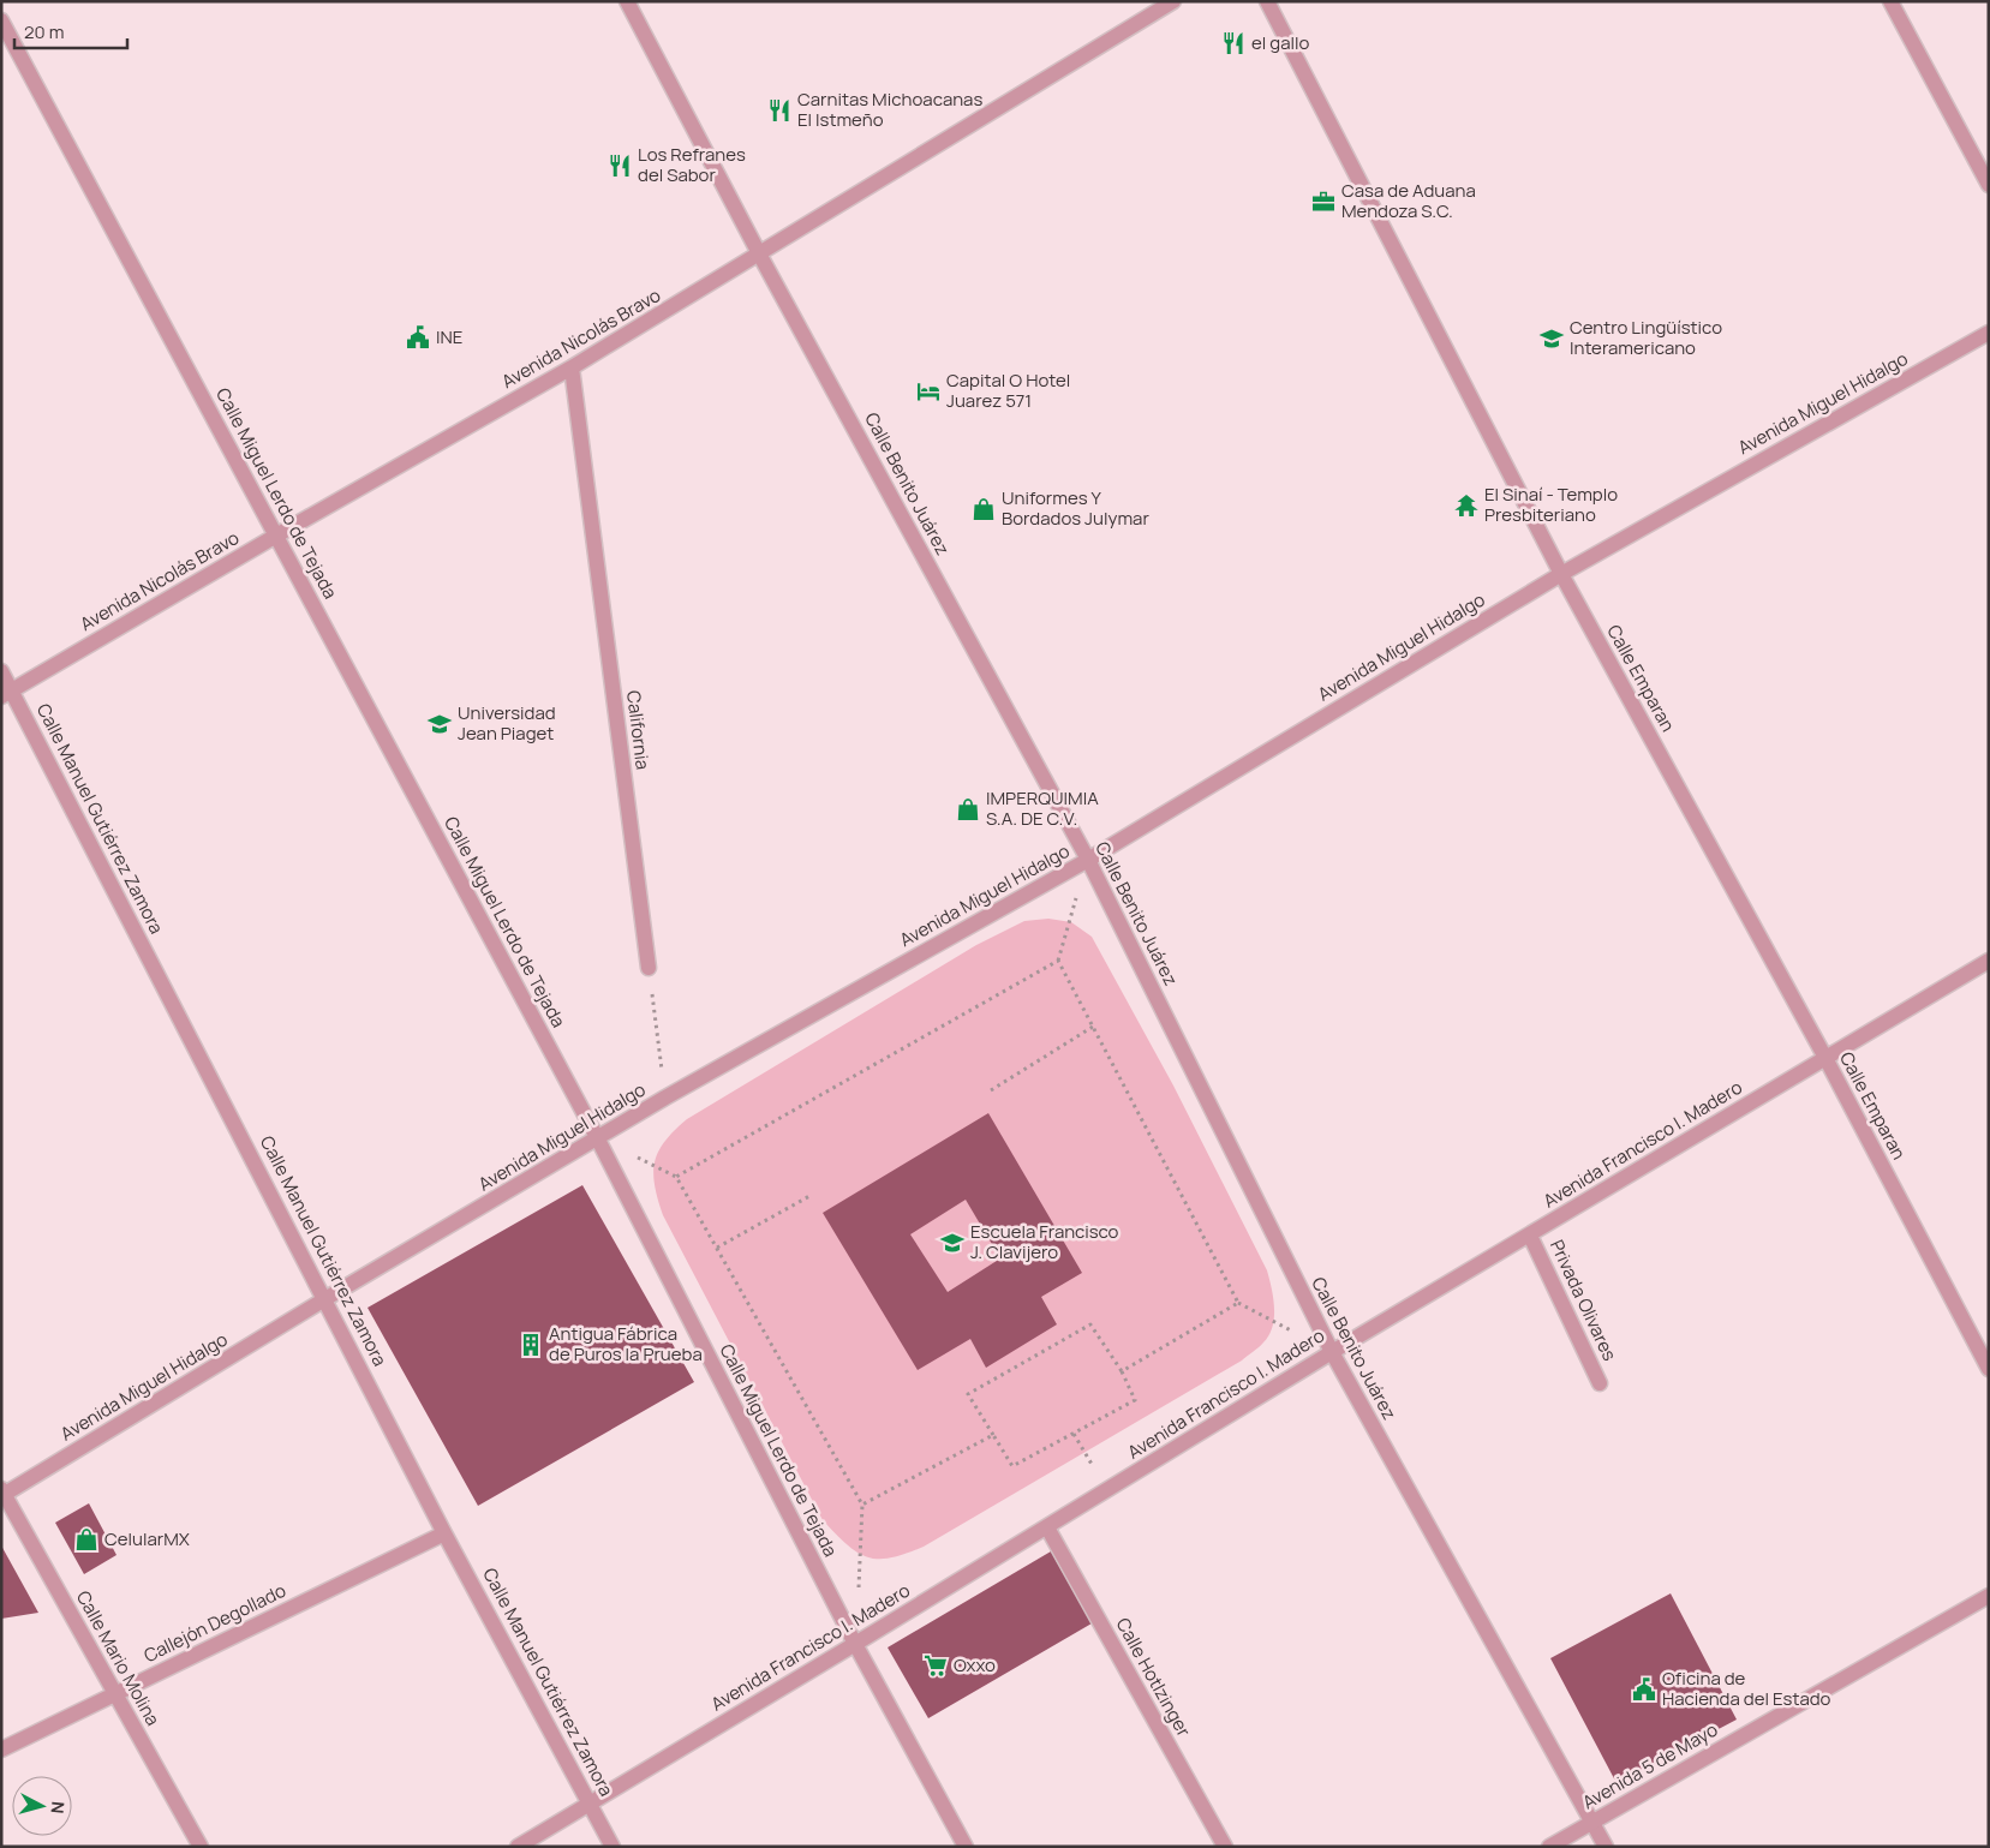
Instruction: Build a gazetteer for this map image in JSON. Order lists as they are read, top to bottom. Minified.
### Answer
{"streets":{"street":["Avenida Nicolás Bravo","Avenida Miguel Hidalgo","Calle Benito Juárez","Calle Miguel Lerdo de Tejada","Calle Emparan","California","Calle Manuel Gutiérrez Zamora","Avenida Francisco I. Madero","Privada Olivares","Callejón Degollado","Calle Mario Molina","Calle Hotlzinger","Avenida 5 de Mayo"]},"crossings":[["Avenida Nicolás Bravo","Calle Benito Juárez"],["Avenida Nicolás Bravo","Calle Miguel Lerdo de Tejada"],["Avenida Nicolás Bravo","California"],["Avenida Nicolás Bravo","Calle Manuel Gutiérrez Zamora"],["Avenida Miguel Hidalgo","Calle Benito Juárez"],["Avenida Miguel Hidalgo","Calle Miguel Lerdo de Tejada"],["Avenida Miguel Hidalgo","Calle Emparan"],["Avenida Miguel Hidalgo","Calle Manuel Gutiérrez Zamora"],["Avenida Miguel Hidalgo","Calle Mario Molina"],["Calle Benito Juárez","Avenida Francisco I. Madero"],["Calle Benito Juárez","Avenida 5 de Mayo"],["Calle Miguel Lerdo de Tejada","Avenida Francisco I. Madero"],["Calle Emparan","Avenida Francisco I. Madero"],["Calle Manuel Gutiérrez Zamora","Avenida Francisco I. Madero"],["Calle Manuel Gutiérrez Zamora","Callejón Degollado"],["Avenida Francisco I. Madero","Privada Olivares"],["Avenida Francisco I. Madero","Calle Hotlzinger"],["Callejón Degollado","Calle Mario Molina"]],"places":{"restaurant":["el gallo","Carnitas Michoacanas El Istmeño","Los Refranes del Sabor"],"office":["Casa de Aduana Mendoza S.C."],"public building":["INE","Oficina de Hacienda del Estado"],"school or university":["Centro Lingüístico Interamericano","Universidad Jean Piaget","Escuela Francisco J. Clavijero"],"hotel":["Capital O Hotel Juarez 571"],"temple":["El Sinaí - Templo Presbiteriano"],"shop":["Uniformes Y Bordados Julymar","IMPERQUIMIA S.A. DE C.V.","CelularMX"],"building":["Antigua Fábrica de Puros la Prueba"],"supermarket":["Oxxo"]},"scale_bar":"20 m","north":"right"}
